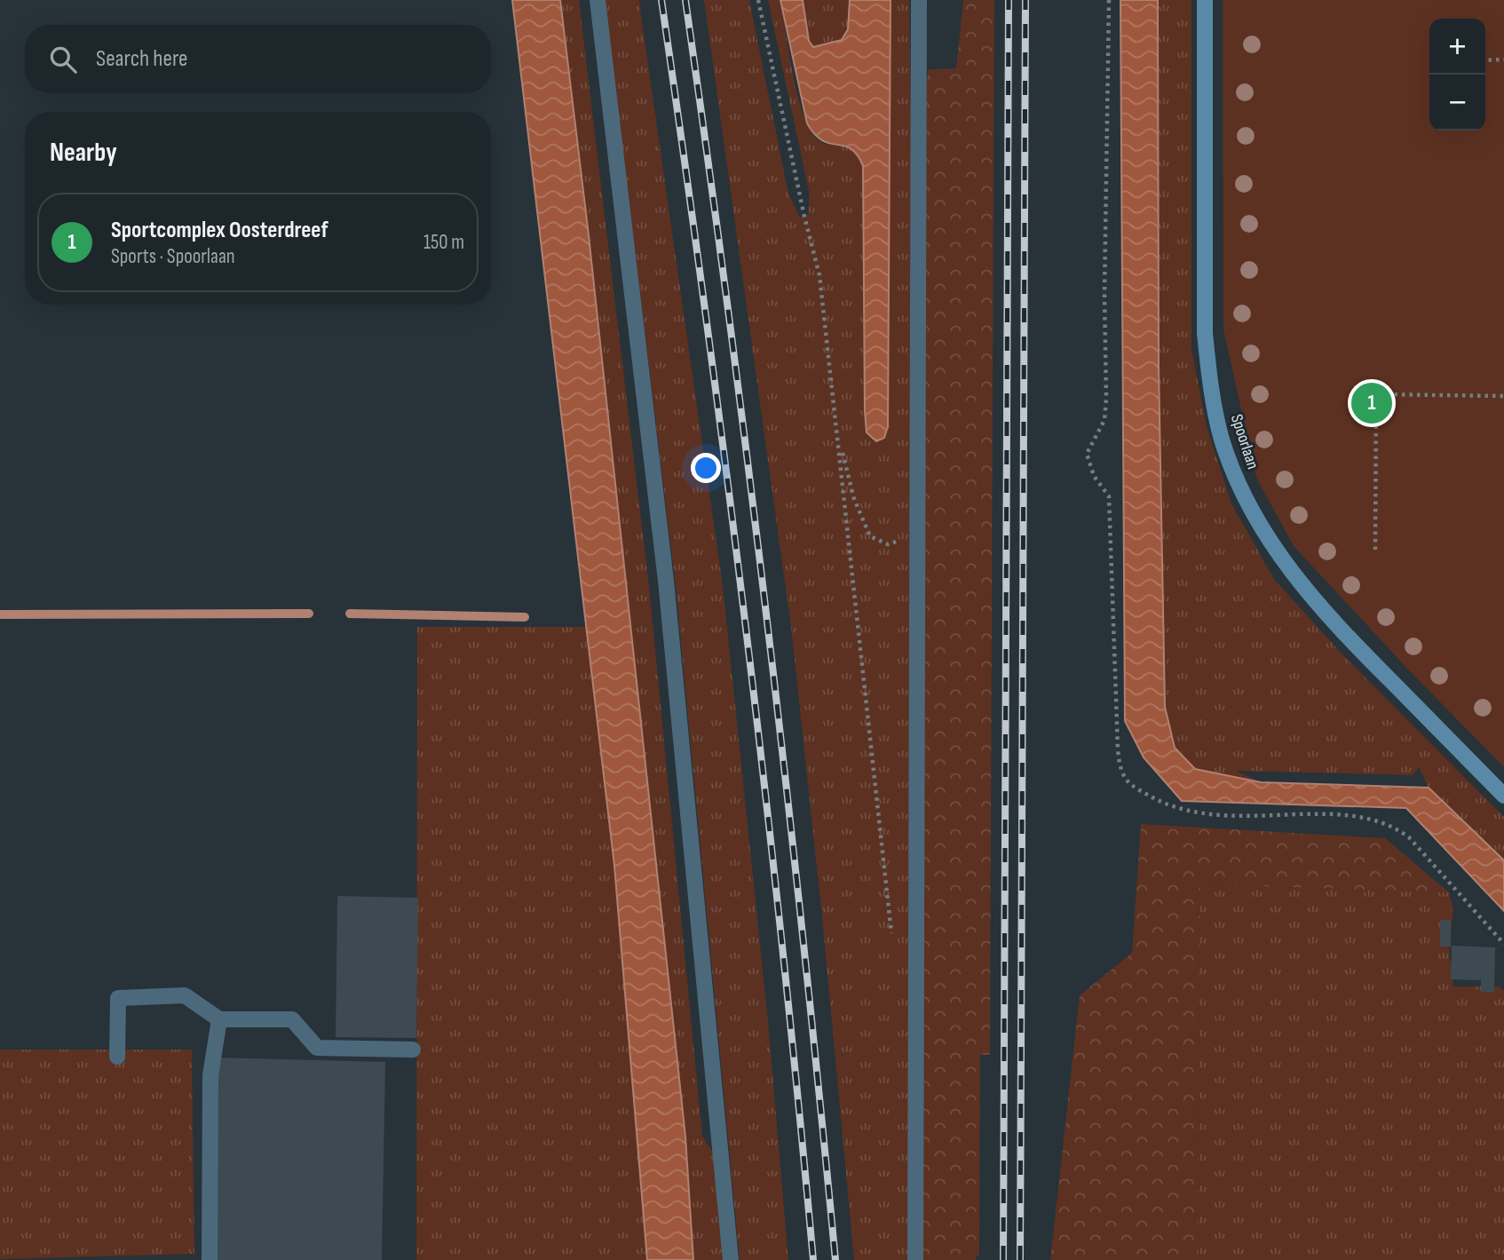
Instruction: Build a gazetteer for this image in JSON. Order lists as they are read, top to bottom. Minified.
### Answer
{"streets":{"main road":["Spoorlaan"]},"page":{"map_buttons":["+","−"],"search":"Search here","heading":"Nearby","list":[{"mark":"1","name":"Sportcomplex Oosterdreef","note":"Sports · Spoorlaan","value":"150 m"}],"pins":"1"}}
